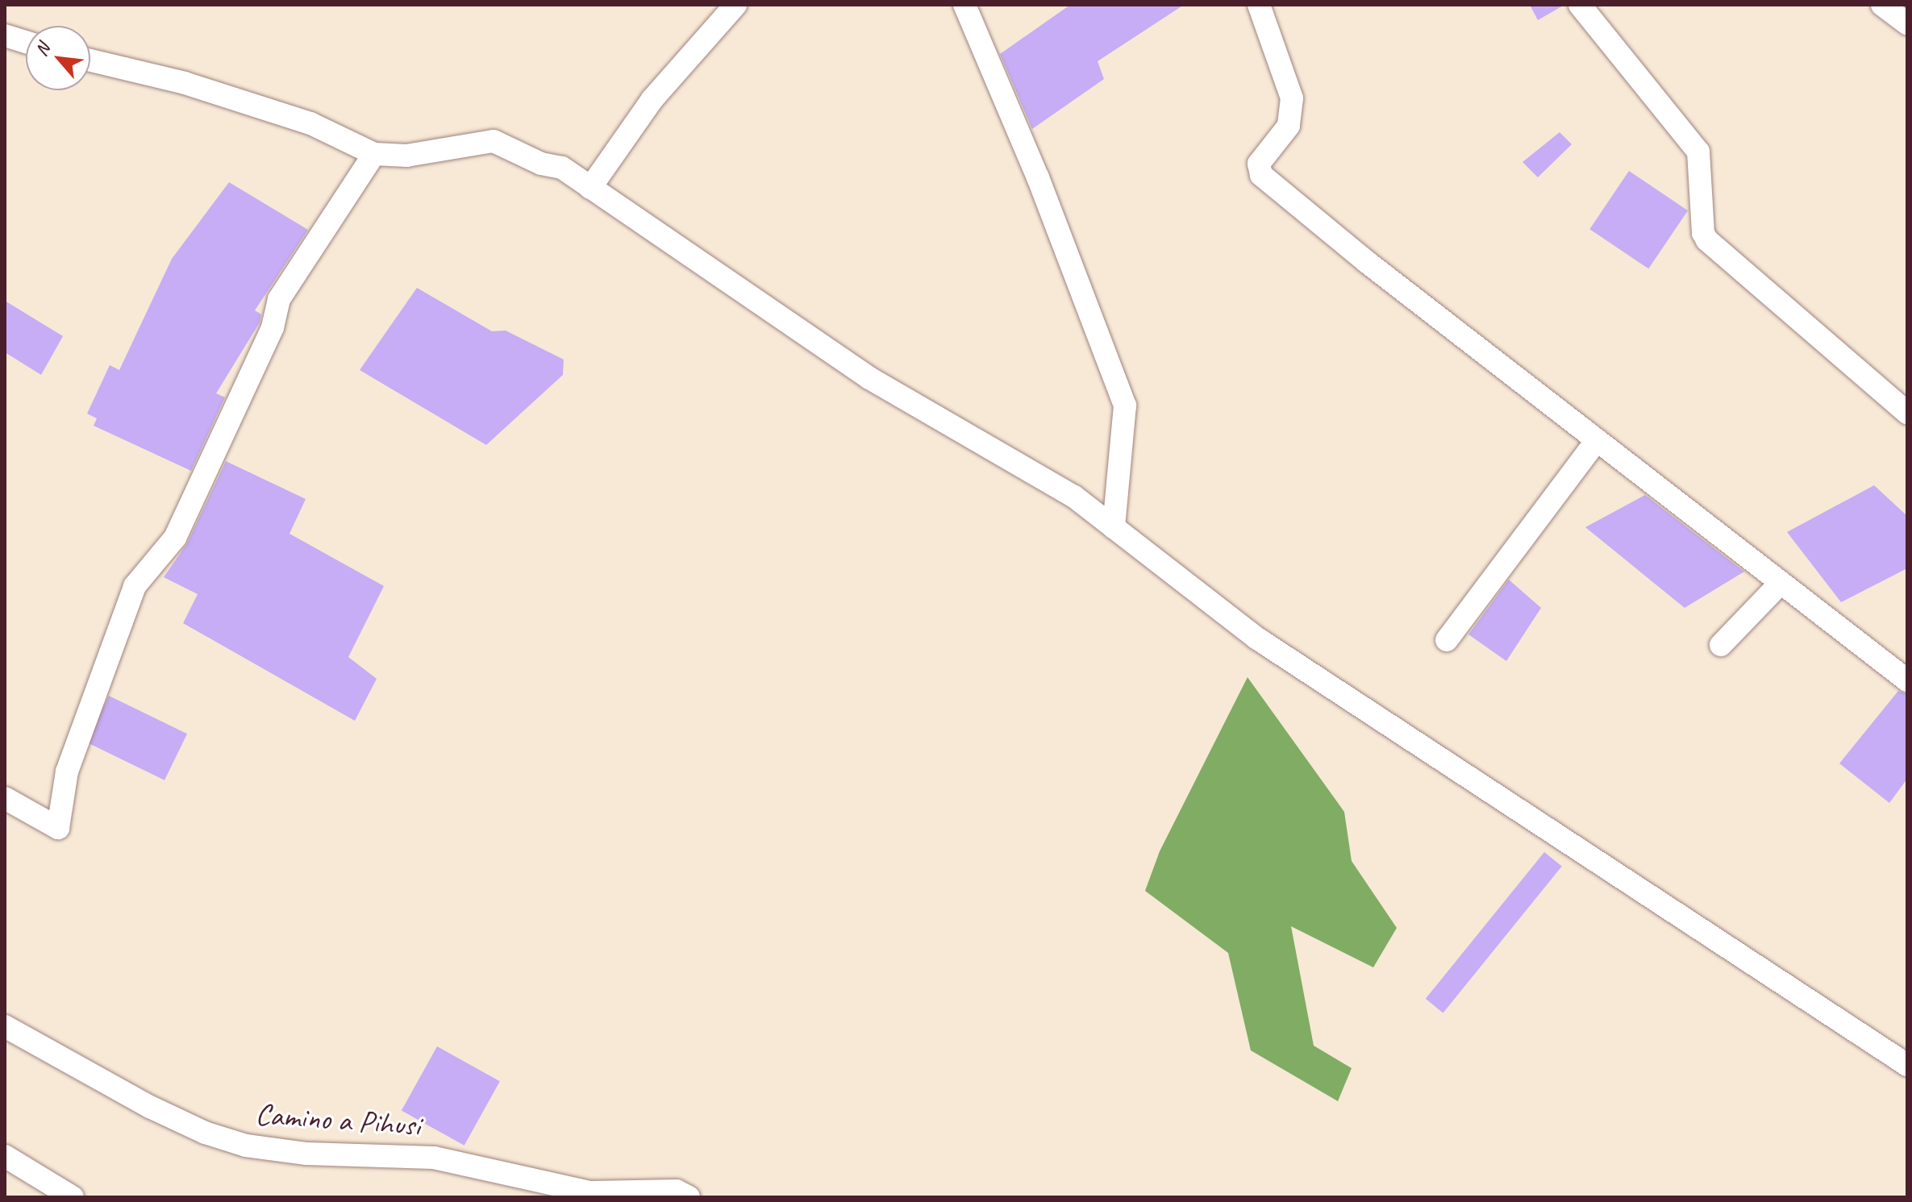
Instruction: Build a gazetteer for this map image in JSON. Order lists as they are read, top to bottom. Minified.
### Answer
{"streets":{"street":["Camino a Pihusi"]},"north":"top left"}
